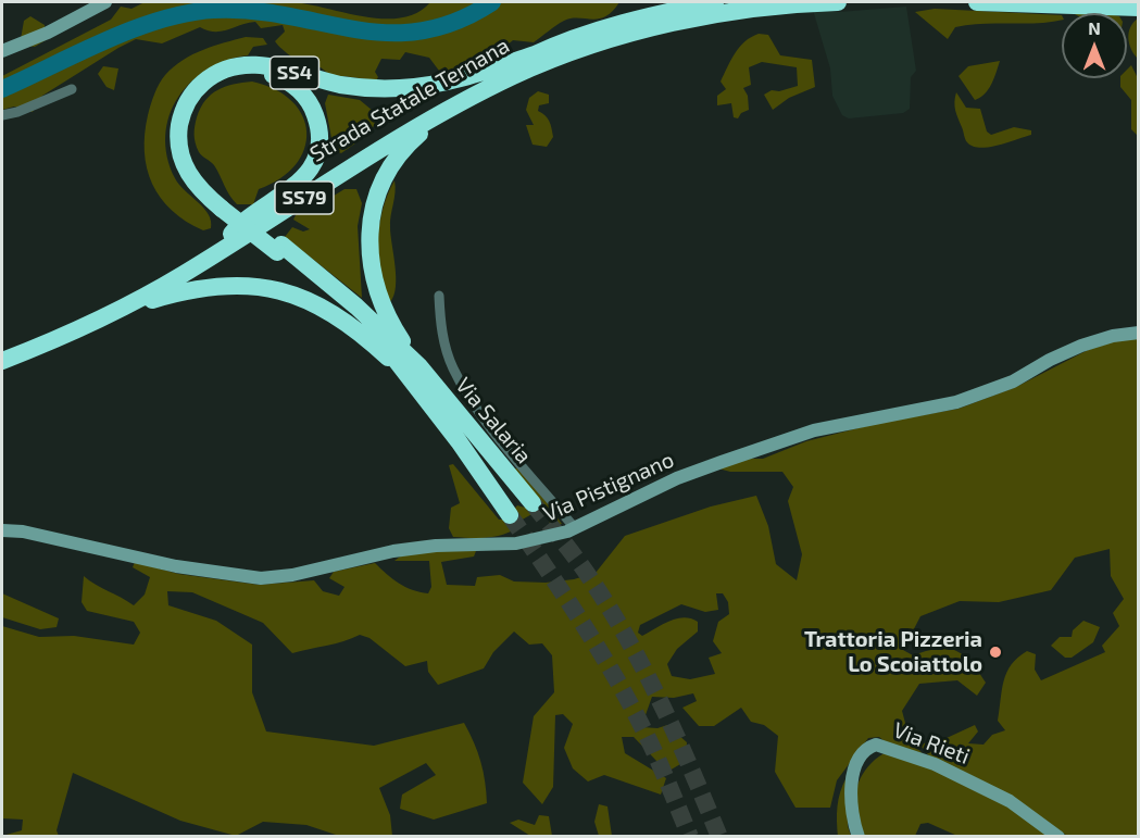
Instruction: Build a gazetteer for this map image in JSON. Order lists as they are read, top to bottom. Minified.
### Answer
{"streets":{"highway":["SS4","Strada Statale Ternana","SS79","Via Salaria"],"street":["Via Pistignano","Via Rieti"]},"crossings":[["SS4","Strada Statale Ternana"]],"places":["Trattoria Pizzeria Lo Scoiattolo"],"north":"top"}
